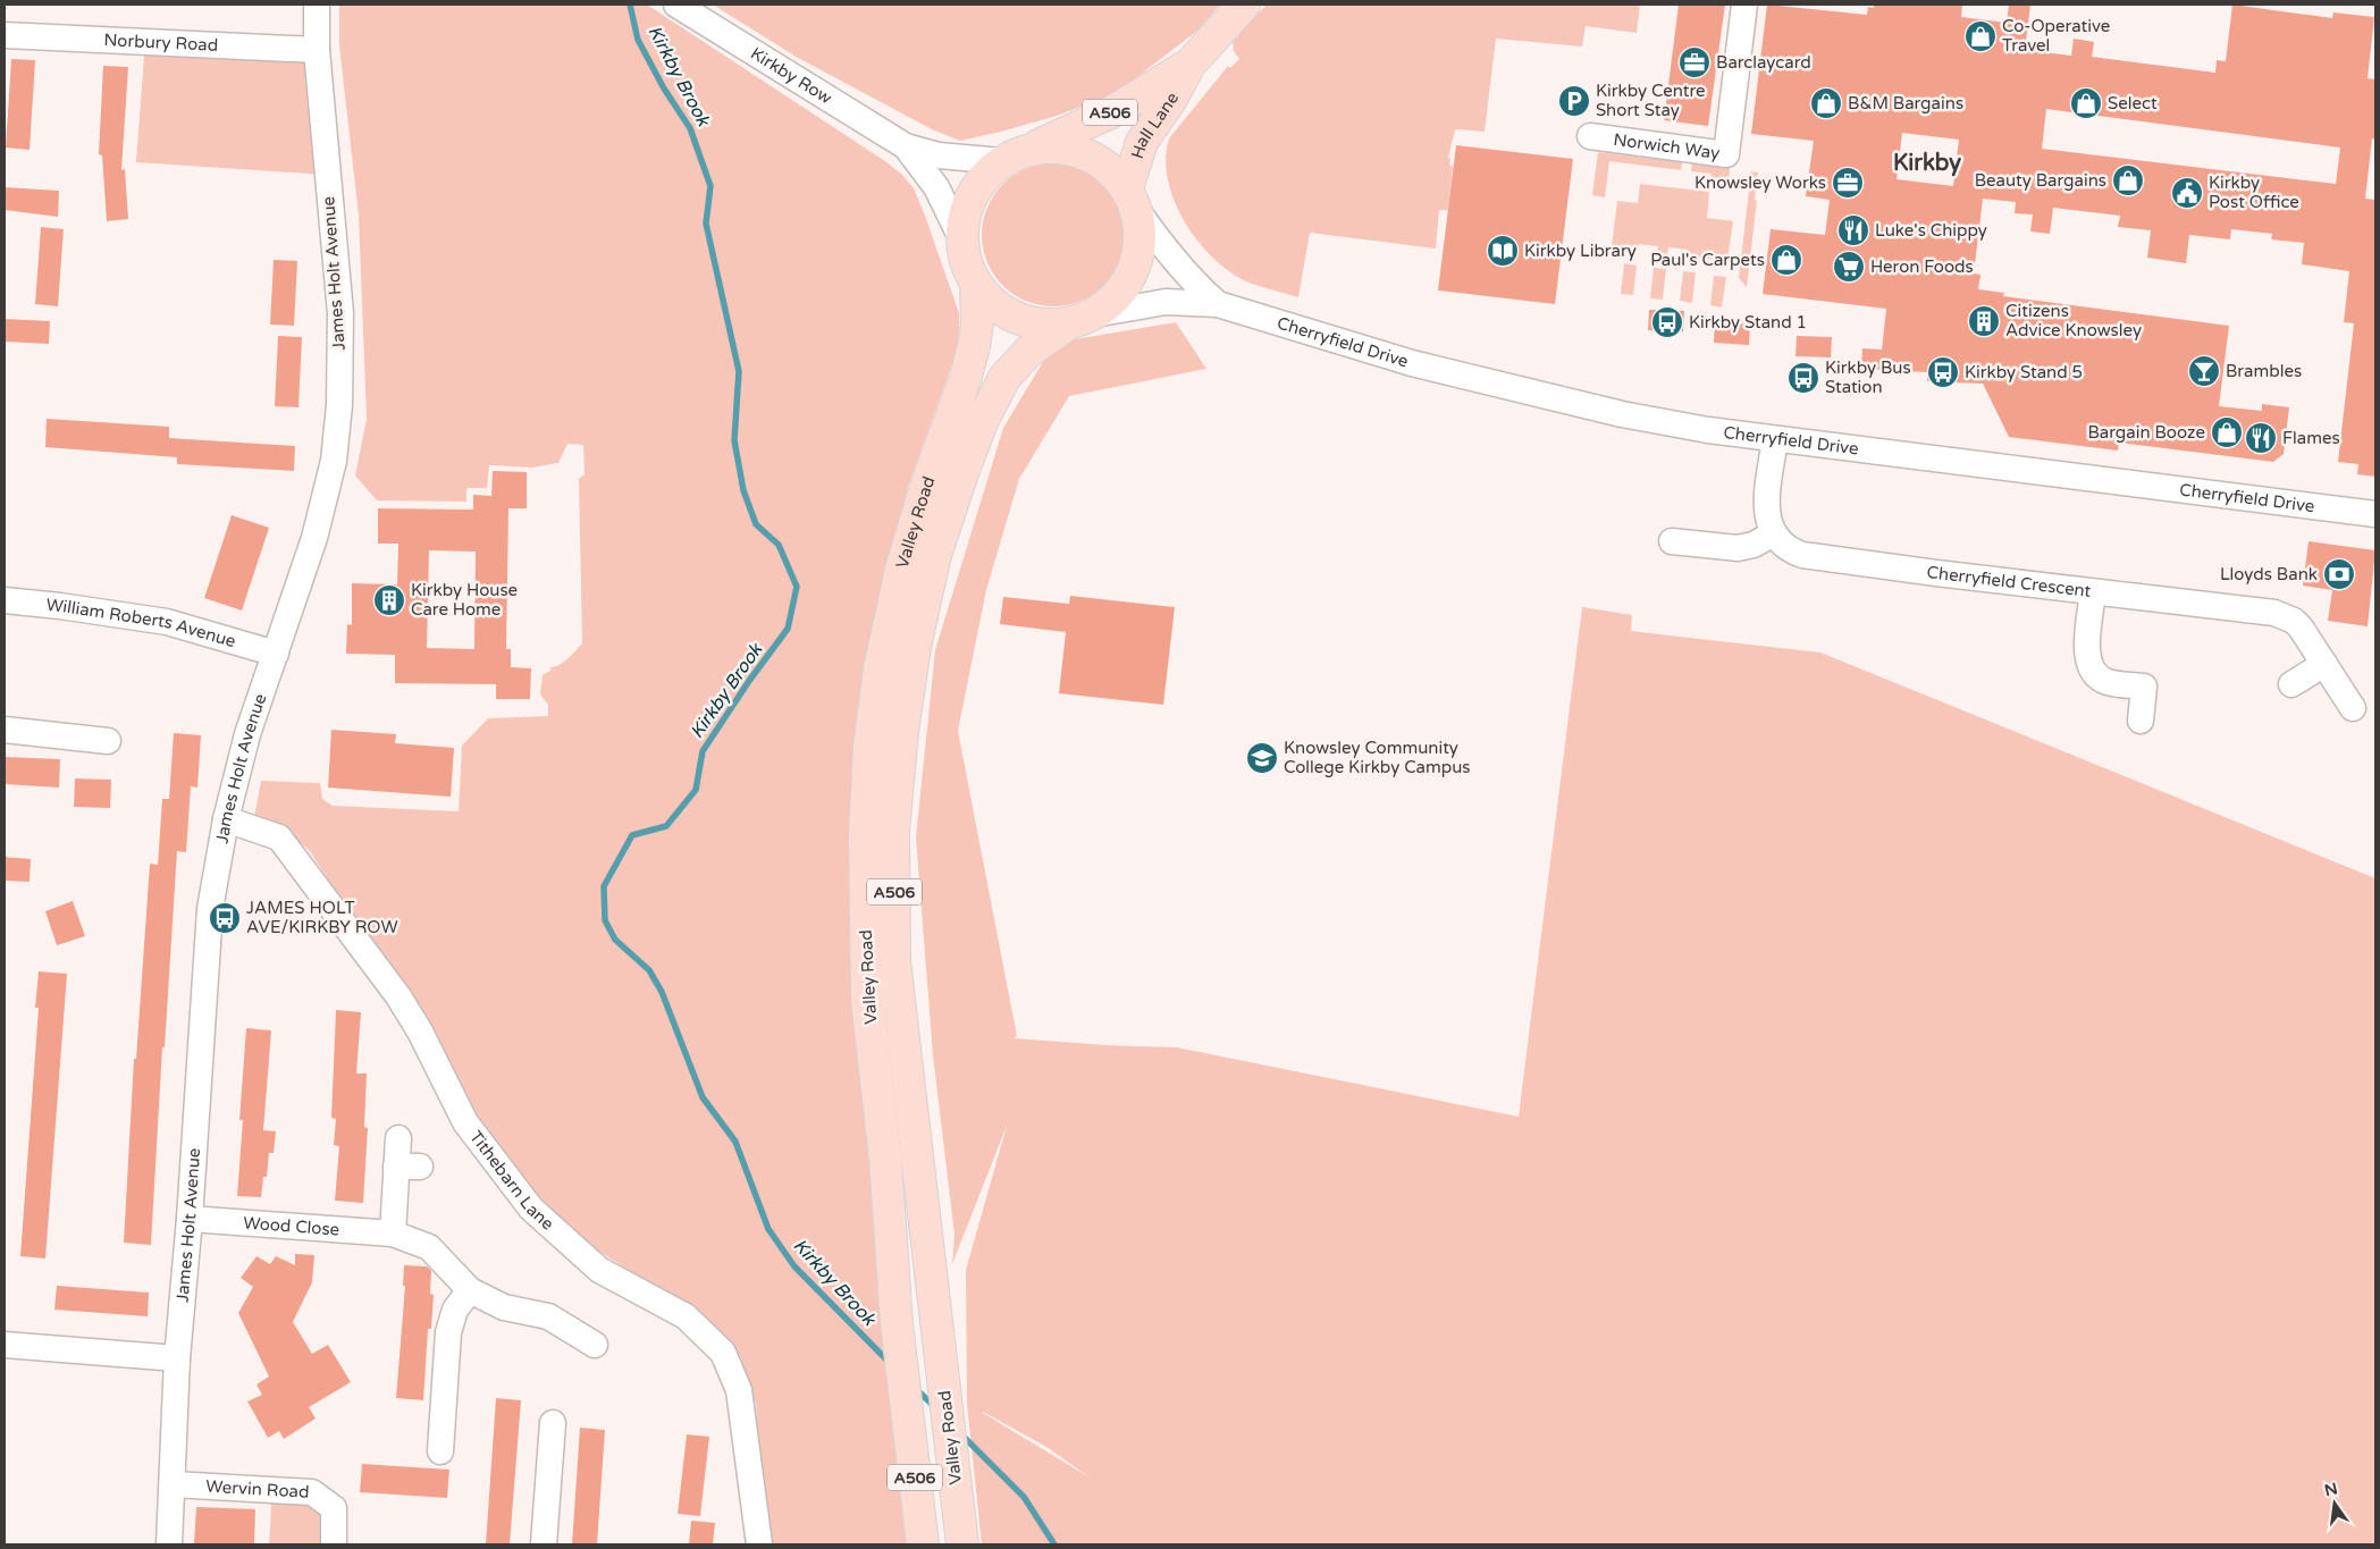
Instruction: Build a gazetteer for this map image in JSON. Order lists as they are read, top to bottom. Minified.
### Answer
{"streets":{"main road":["A506","Hall Lane","Valley Road"],"street":["Norbury Road","Kirkby Row","Norwich Way","James Holt Avenue","Cherryfield Drive","Cherryfield Crescent","William Roberts Avenue","Tithebarn Lane","Wood Close","Wervin Road"]},"crossings":[["Norbury Road","James Holt Avenue"],["Kirkby Row","A506"],["Kirkby Row","Hall Lane"],["Kirkby Row","Cherryfield Drive"],["Kirkby Row","Valley Road"],["A506","Hall Lane"],["A506","Cherryfield Drive"],["A506","Valley Road"],["Hall Lane","Cherryfield Drive"],["Hall Lane","Valley Road"],["James Holt Avenue","William Roberts Avenue"],["James Holt Avenue","Tithebarn Lane"],["James Holt Avenue","Wood Close"],["James Holt Avenue","Wervin Road"],["Cherryfield Drive","Valley Road"]],"districts":["Kirkby"],"water":["Kirkby Brook"],"places":{"shop":["Co-Operative Travel","B&M Bargains","Select","Beauty Bargains","Paul's Carpets","Bargain Booze"],"office":["Barclaycard","Knowsley Works"],"parking":["Kirkby Centre Short Stay"],"public building":["Kirkby Post Office"],"restaurant":["Luke's Chippy","Flames"],"library":["Kirkby Library"],"supermarket":["Heron Foods"],"building":["Citizens Advice Knowsley","Kirkby House Care Home"],"bus stop":["Kirkby Stand 1","Kirkby Stand 5","Kirkby Bus Station","JAMES HOLT AVE/KIRKBY ROW"],"bar":["Brambles"],"bank":["Lloyds Bank"],"school or university":["Knowsley Community College Kirkby Campus"]},"north":"top"}
